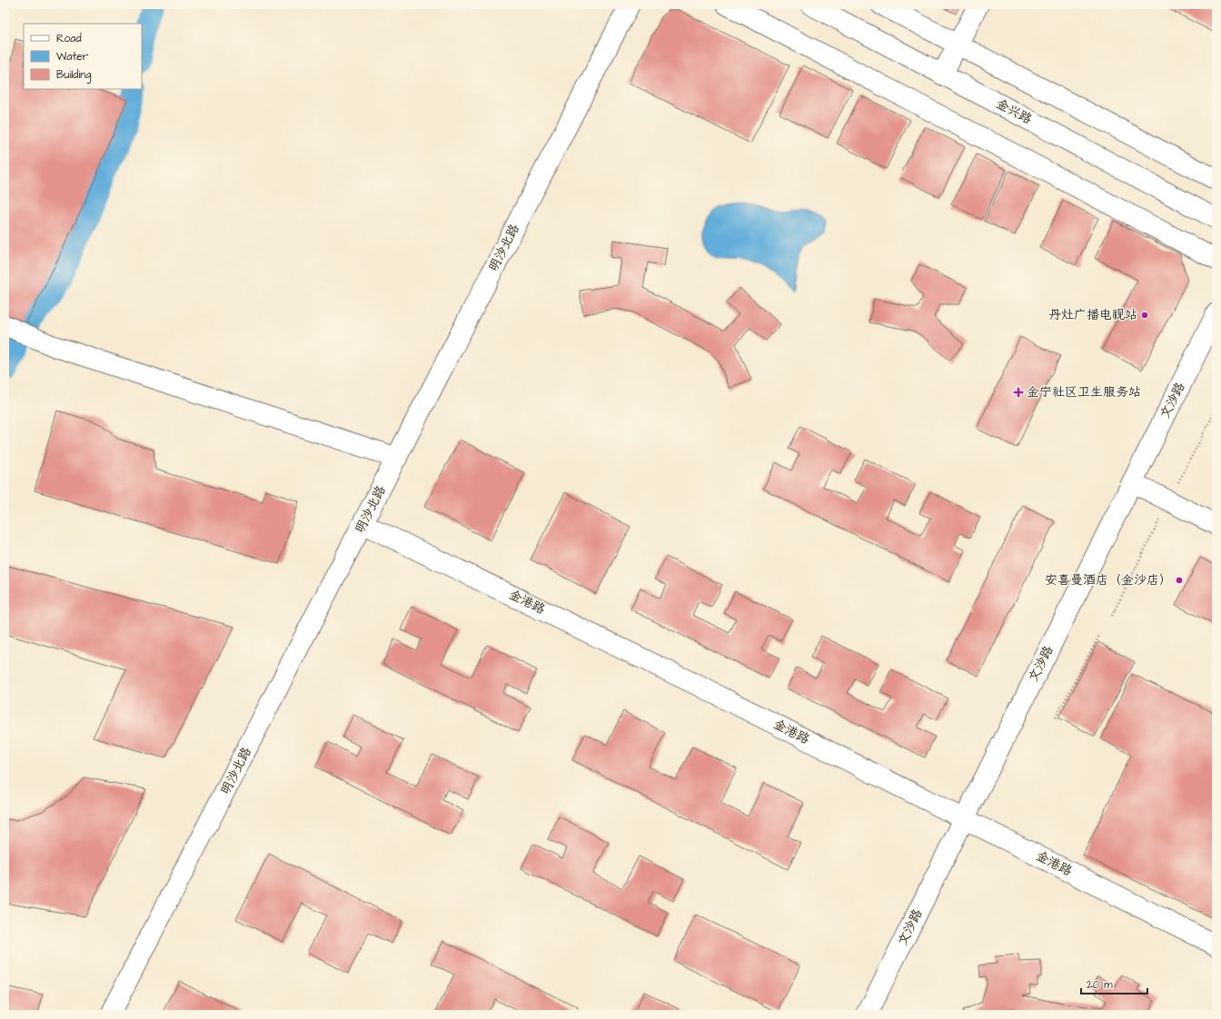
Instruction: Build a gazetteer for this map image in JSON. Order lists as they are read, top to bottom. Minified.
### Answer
{"streets":{"street":["金兴路","明沙北路","文沙路","金港路"]},"crossings":[["明沙北路","金港路"],["文沙路","金港路"]],"places":{"other":["丹灶广播电视站","安喜曼酒店（金沙店）"],"health":["金宁社区卫生服务站"]},"legend":["Road","Water","Building"],"scale_bar":"20 m"}
